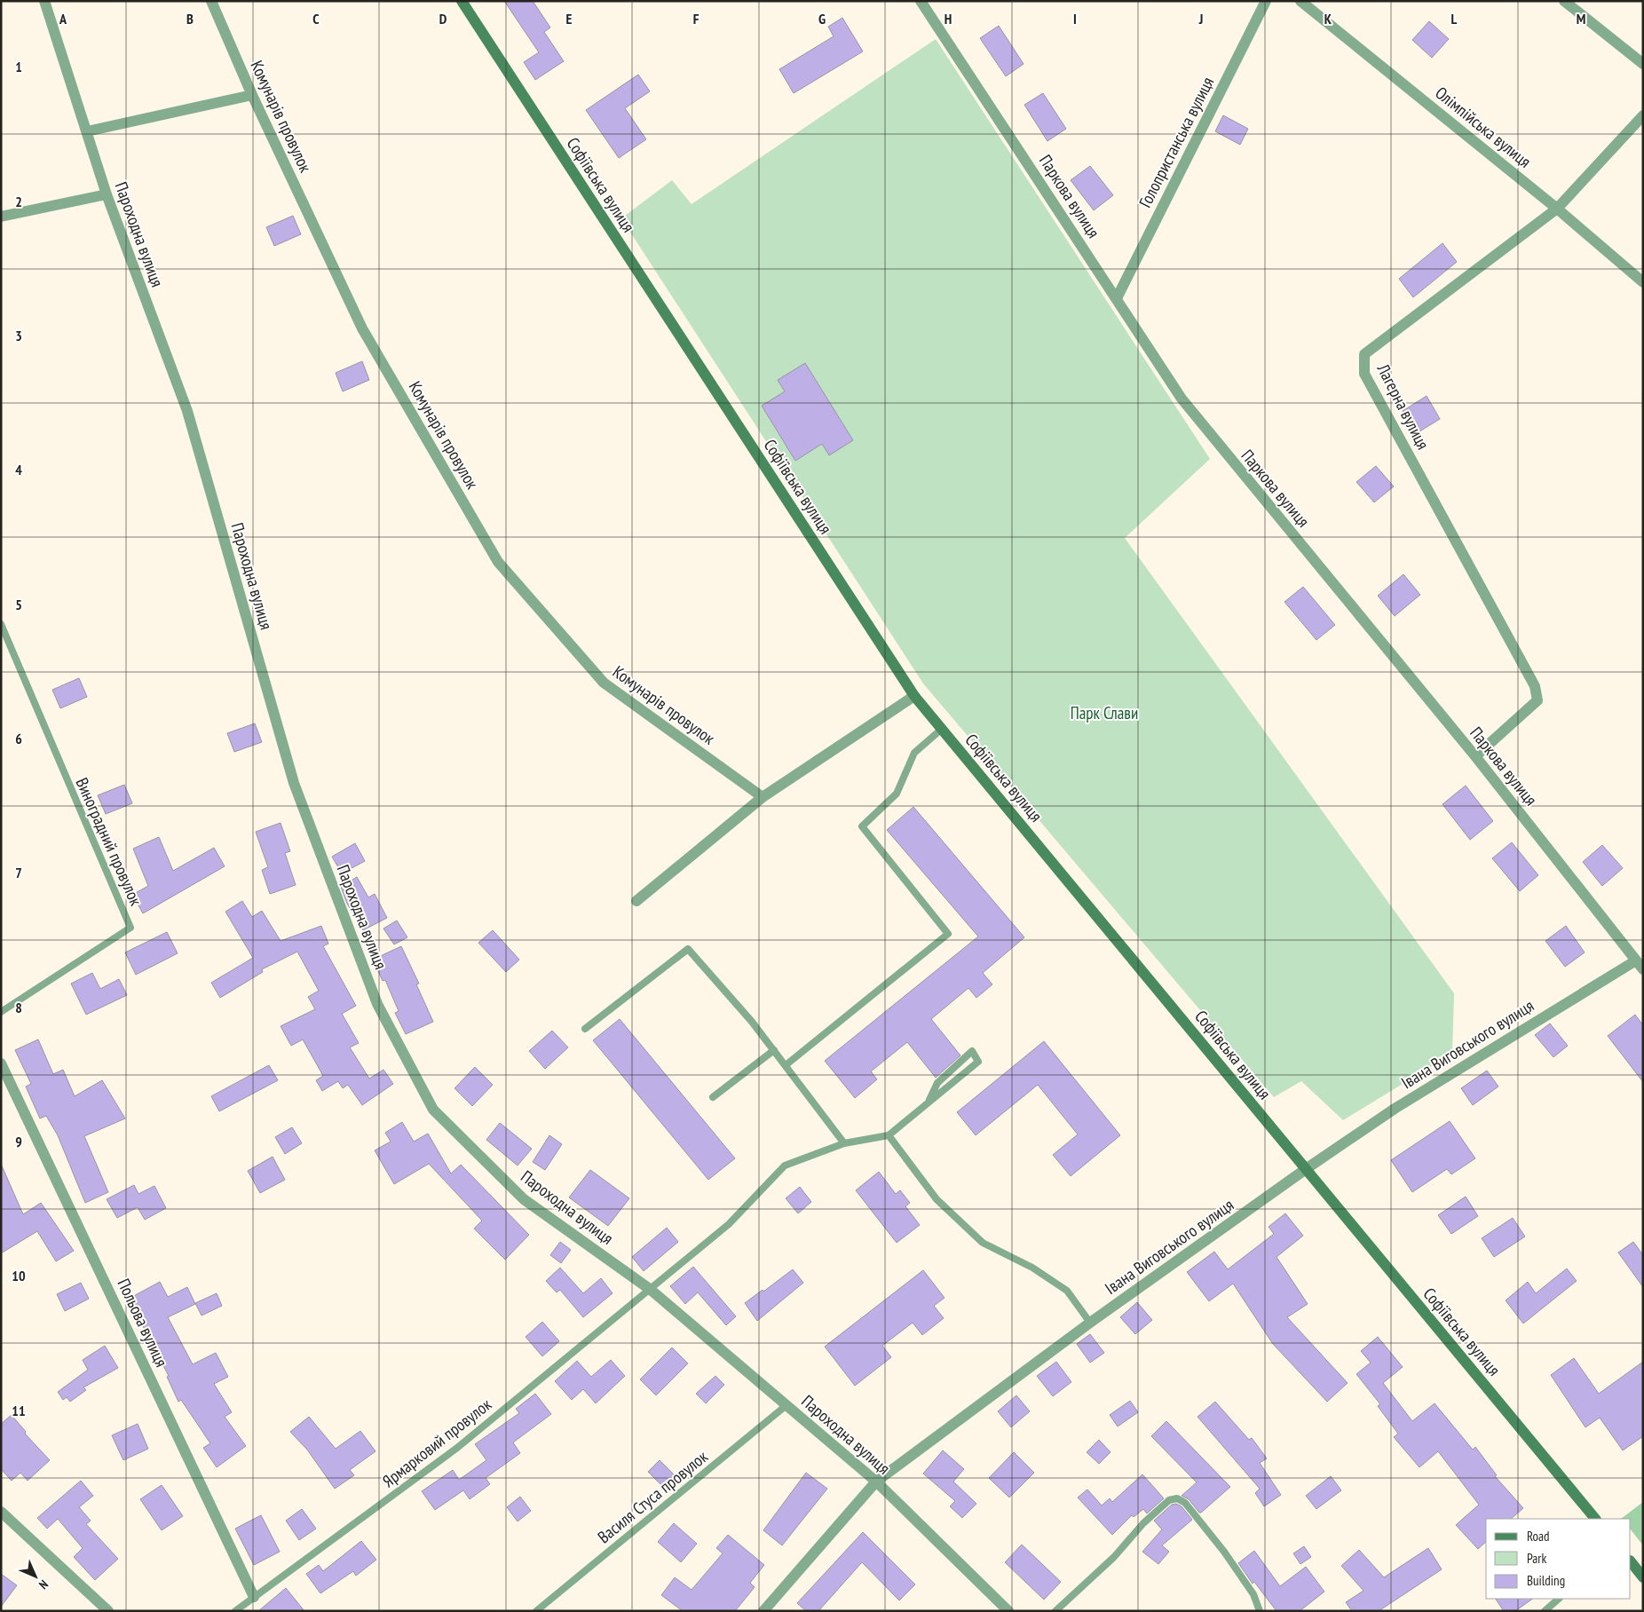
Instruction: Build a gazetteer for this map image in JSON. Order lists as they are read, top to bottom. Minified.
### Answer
{"streets":{"street":["Комунарів провулок","Олімпійська вулиця","Голопристанська вулиця","Софіївська вулиця","Паркова вулиця","Пароходна вулиця","Лагерна вулиця","Івана Виговського вулиця","Польова вулиця"],"lane":["Виноградний провулок","Ярмарковий провулок","Василя Стуса провулок"]},"crossings":[["Олімпійська вулиця","Лагерна вулиця"],["Голопристанська вулиця","Паркова вулиця"],["Софіївська вулиця","Івана Виговського вулиця"],["Паркова вулиця","Лагерна вулиця"],["Паркова вулиця","Івана Виговського вулиця"],["Пароходна вулиця","Івана Виговського вулиця"],["Пароходна вулиця","Ярмарковий провулок"],["Пароходна вулиця","Василя Стуса провулок"],["Польова вулиця","Ярмарковий провулок"]],"parks":["Парк Слави"],"legend":["Road","Park","Building"],"north":"bottom right","grid":{"columns":["A","B","C","D","E","F","G","H","I","J","K","L","M"],"rows":["1","2","3","4","5","6","7","8","9","10","11"]}}
